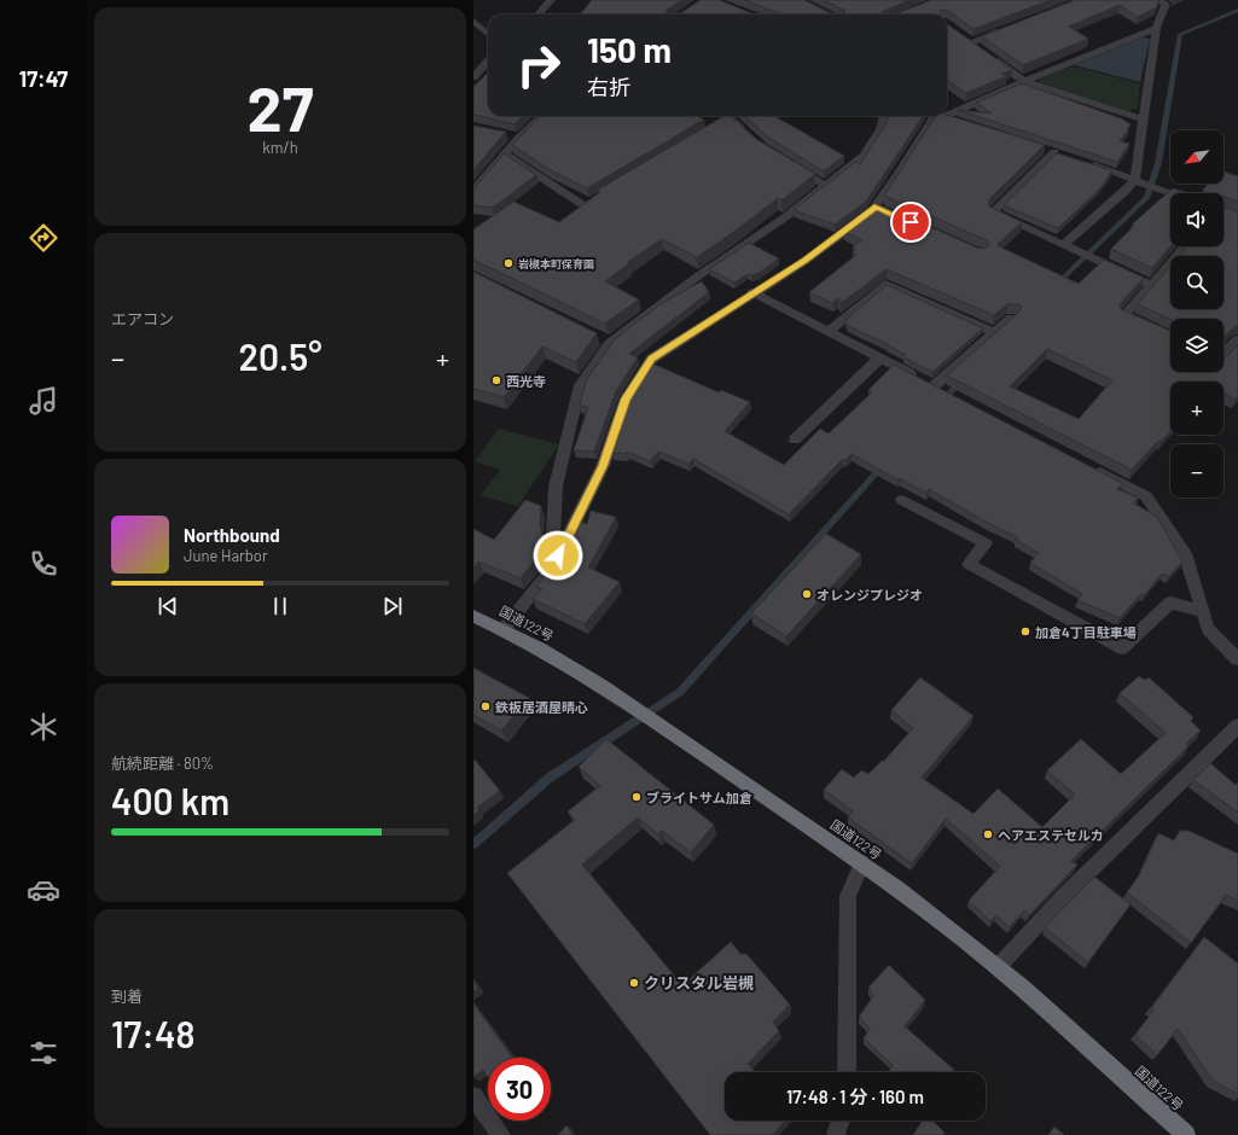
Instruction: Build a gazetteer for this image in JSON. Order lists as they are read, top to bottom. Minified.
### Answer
{"streets":{"highway":["国道122号"]},"places":["岩槻本町保育園","西光寺","オレンジプレジオ","加倉4丁目駐車場","鉄板居酒屋晴心","ブライトサム加倉","ヘアエステセルカ","クリスタル岩槻"],"north":"bottom left","page":{"tabs":"17:47","tile":[["27","km/h"],"エアコン",["航続距離 · 80%","400 km"],["到着","17:48"]],"turn":["150 m","右折"],"map_buttons":["+","−"],"heat":["−","20.5°","+"],"song":["Northbound","June Harbor"],"limit":"30","trip":"17:48 · 1 分 · 160 m"}}
